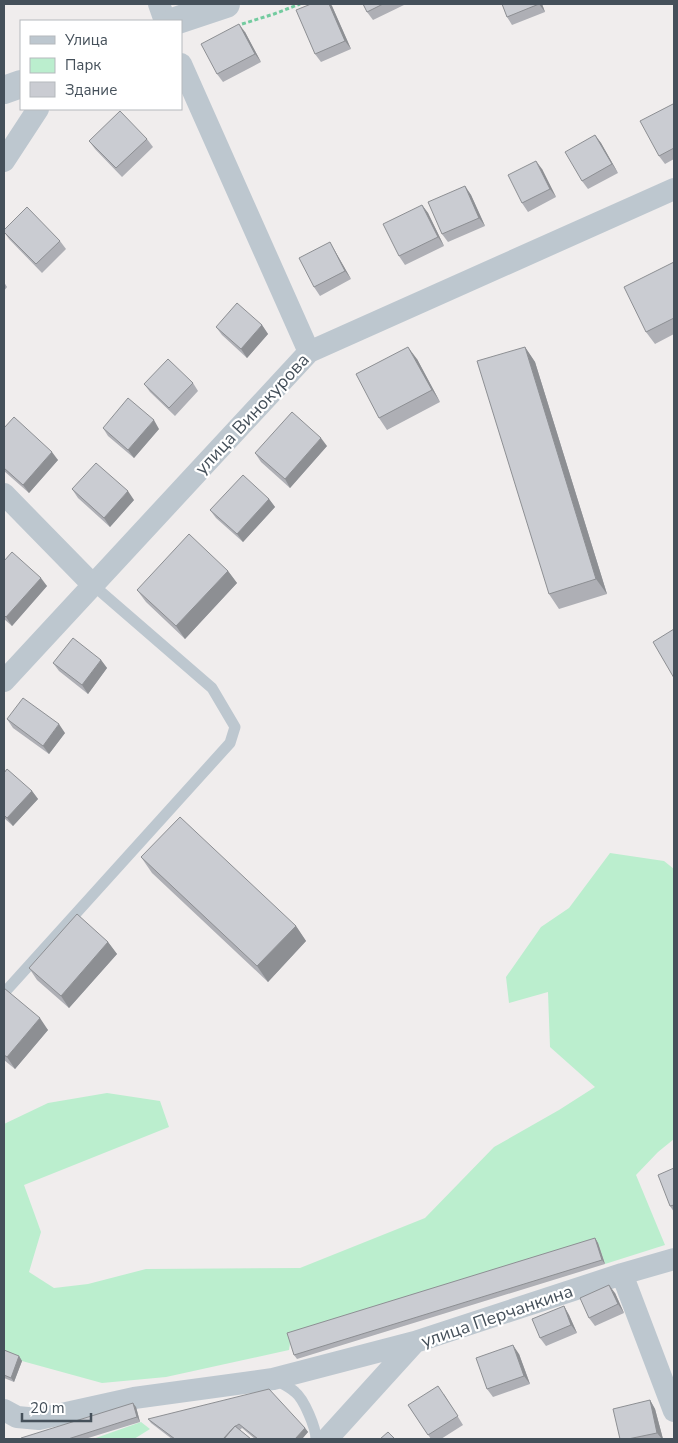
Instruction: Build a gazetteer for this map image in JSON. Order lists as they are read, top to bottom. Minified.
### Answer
{"streets":{"street":["улица Винокурова","улица Перчанкина"]},"legend":["Улица","Парк","Здание"],"scale_bar":"20 m"}
